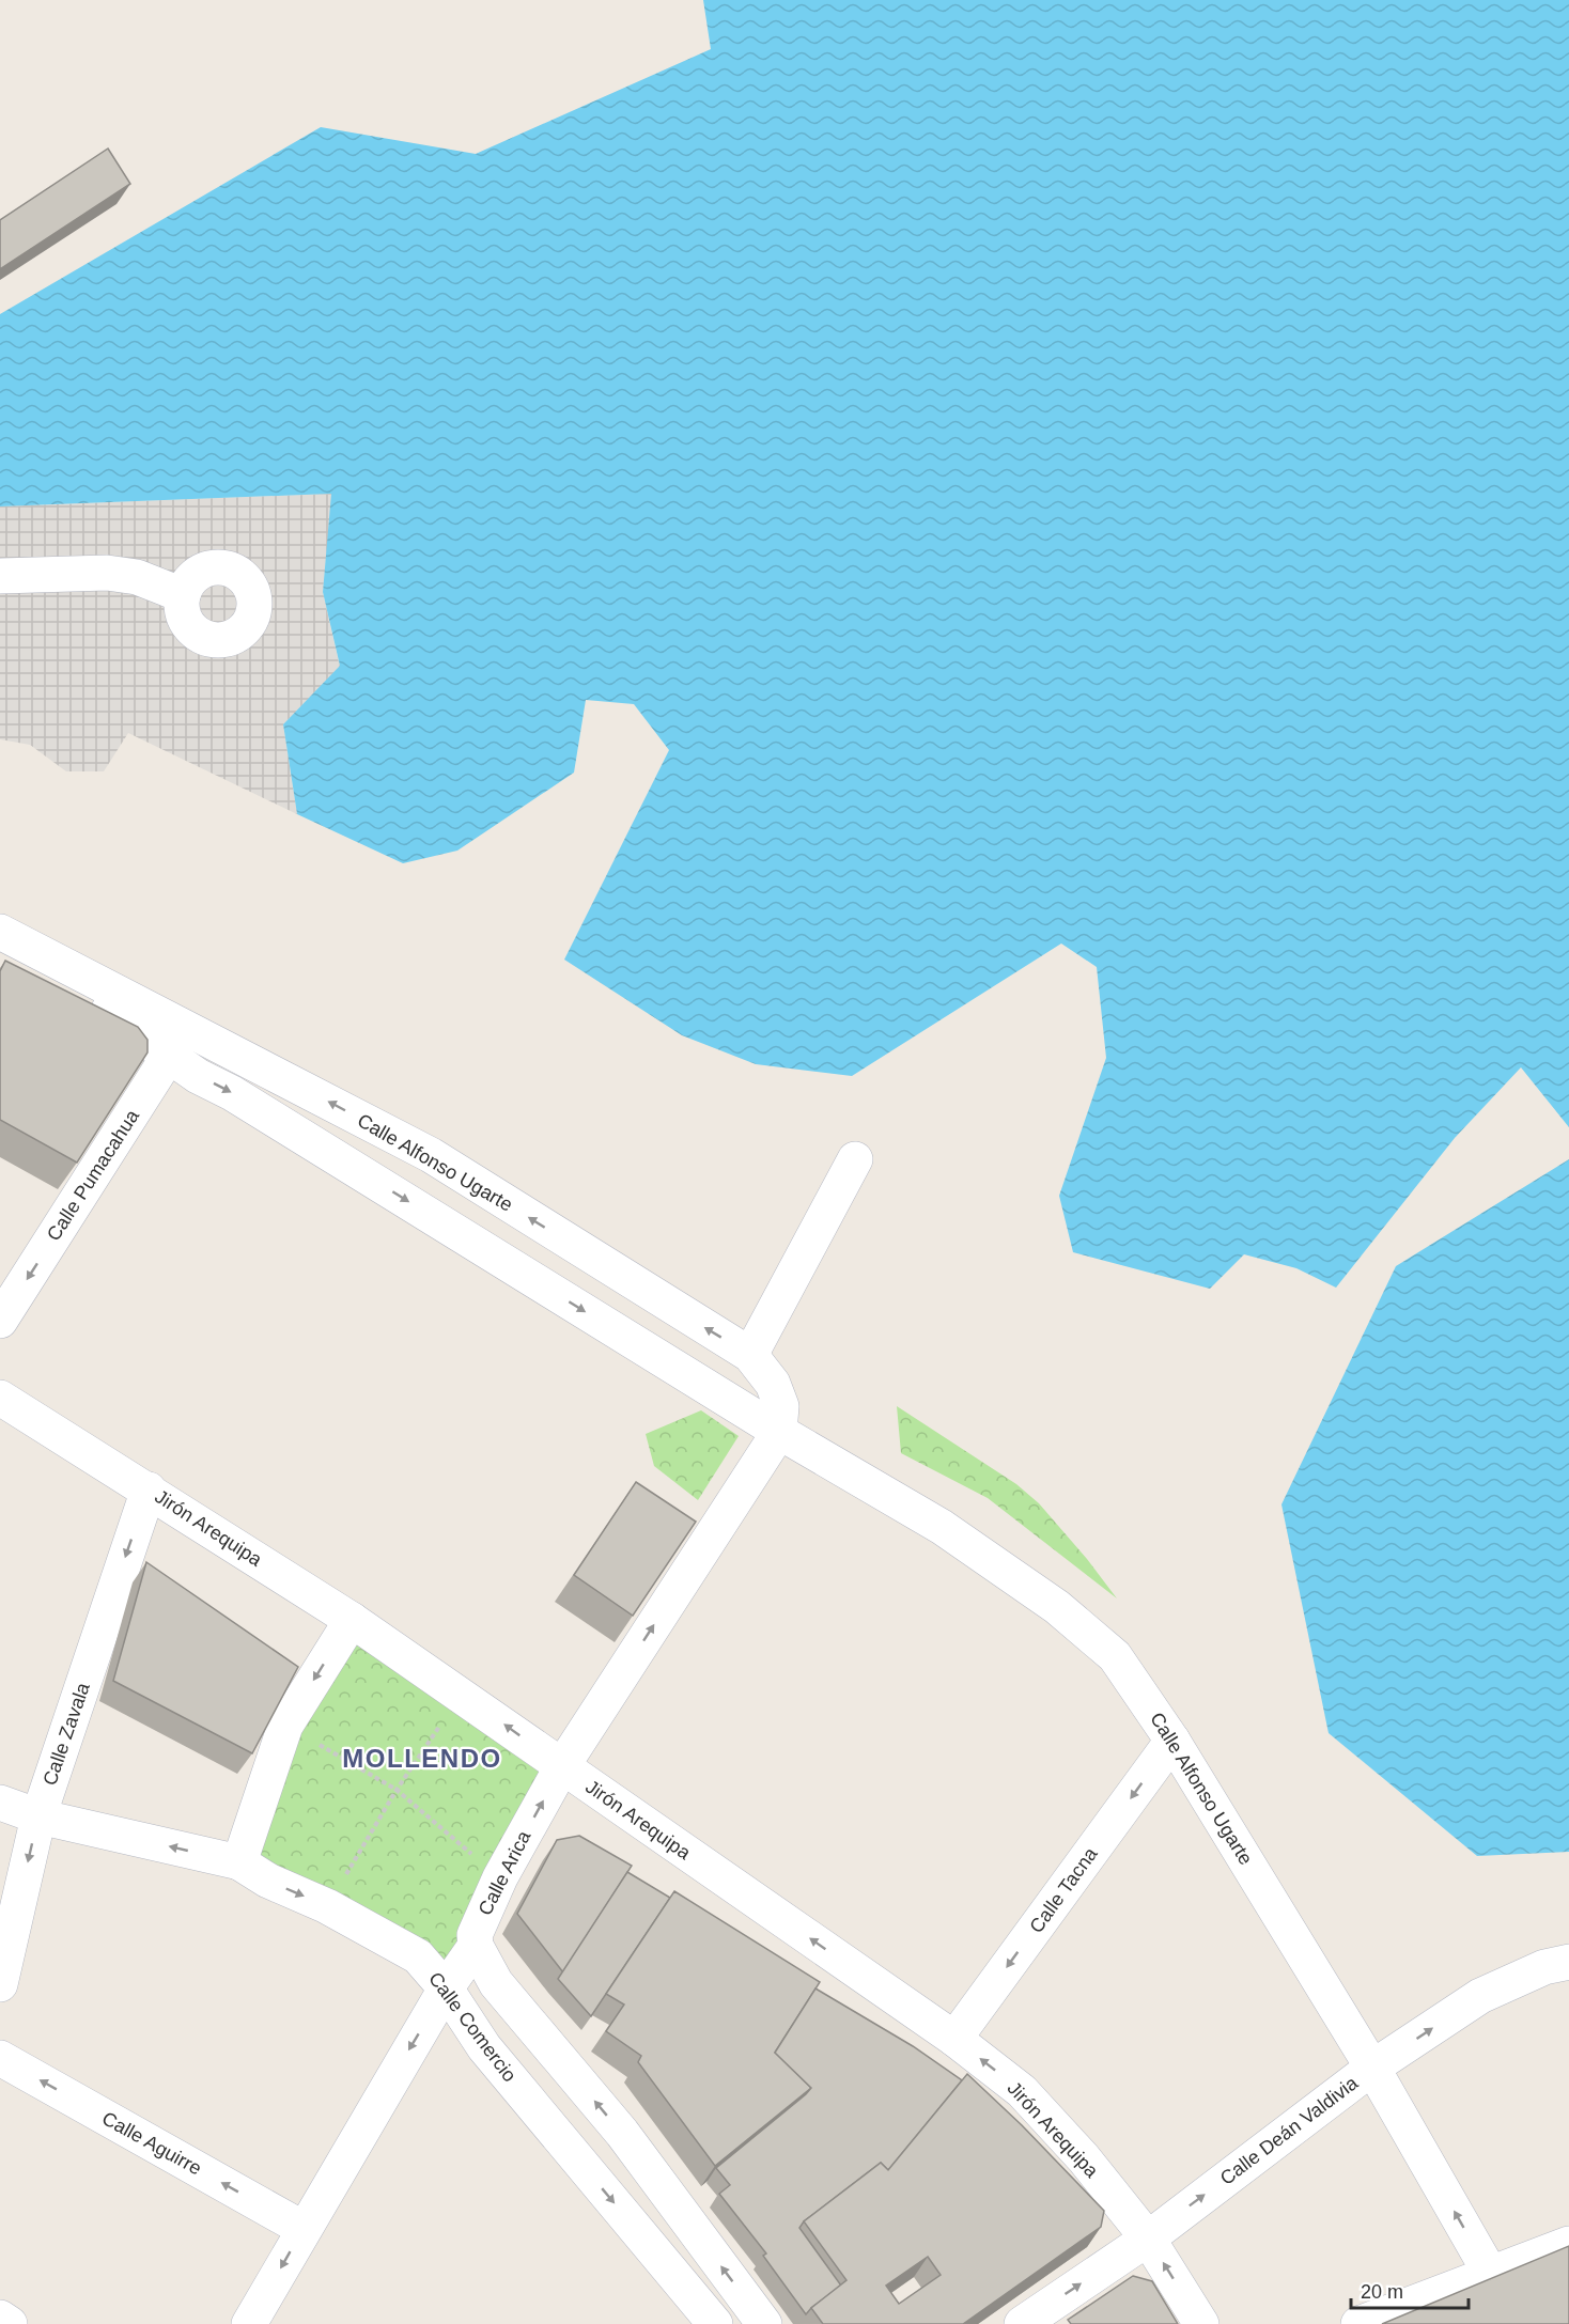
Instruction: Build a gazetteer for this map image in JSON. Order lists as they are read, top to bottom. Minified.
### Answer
{"streets":{"street":["Calle Alfonso Ugarte","Calle Pumacahua","Jirón Arequipa","Calle Zavala","Calle Arica","Calle Tacna","Calle Comercio","Calle Deán Valdivia","Calle Aguirre"]},"crossings":[["Calle Alfonso Ugarte","Calle Pumacahua"],["Calle Alfonso Ugarte","Calle Arica"],["Calle Alfonso Ugarte","Calle Tacna"],["Calle Alfonso Ugarte","Calle Deán Valdivia"],["Jirón Arequipa","Calle Zavala"],["Jirón Arequipa","Calle Arica"],["Jirón Arequipa","Calle Tacna"],["Jirón Arequipa","Calle Deán Valdivia"],["Calle Zavala","Calle Comercio"],["Calle Arica","Calle Comercio"],["Calle Arica","Calle Aguirre"]],"one_way":["Calle Pumacahua","Calle Tacna","Calle Aguirre"],"districts":["MOLLENDO"],"scale_bar":"20 m"}
